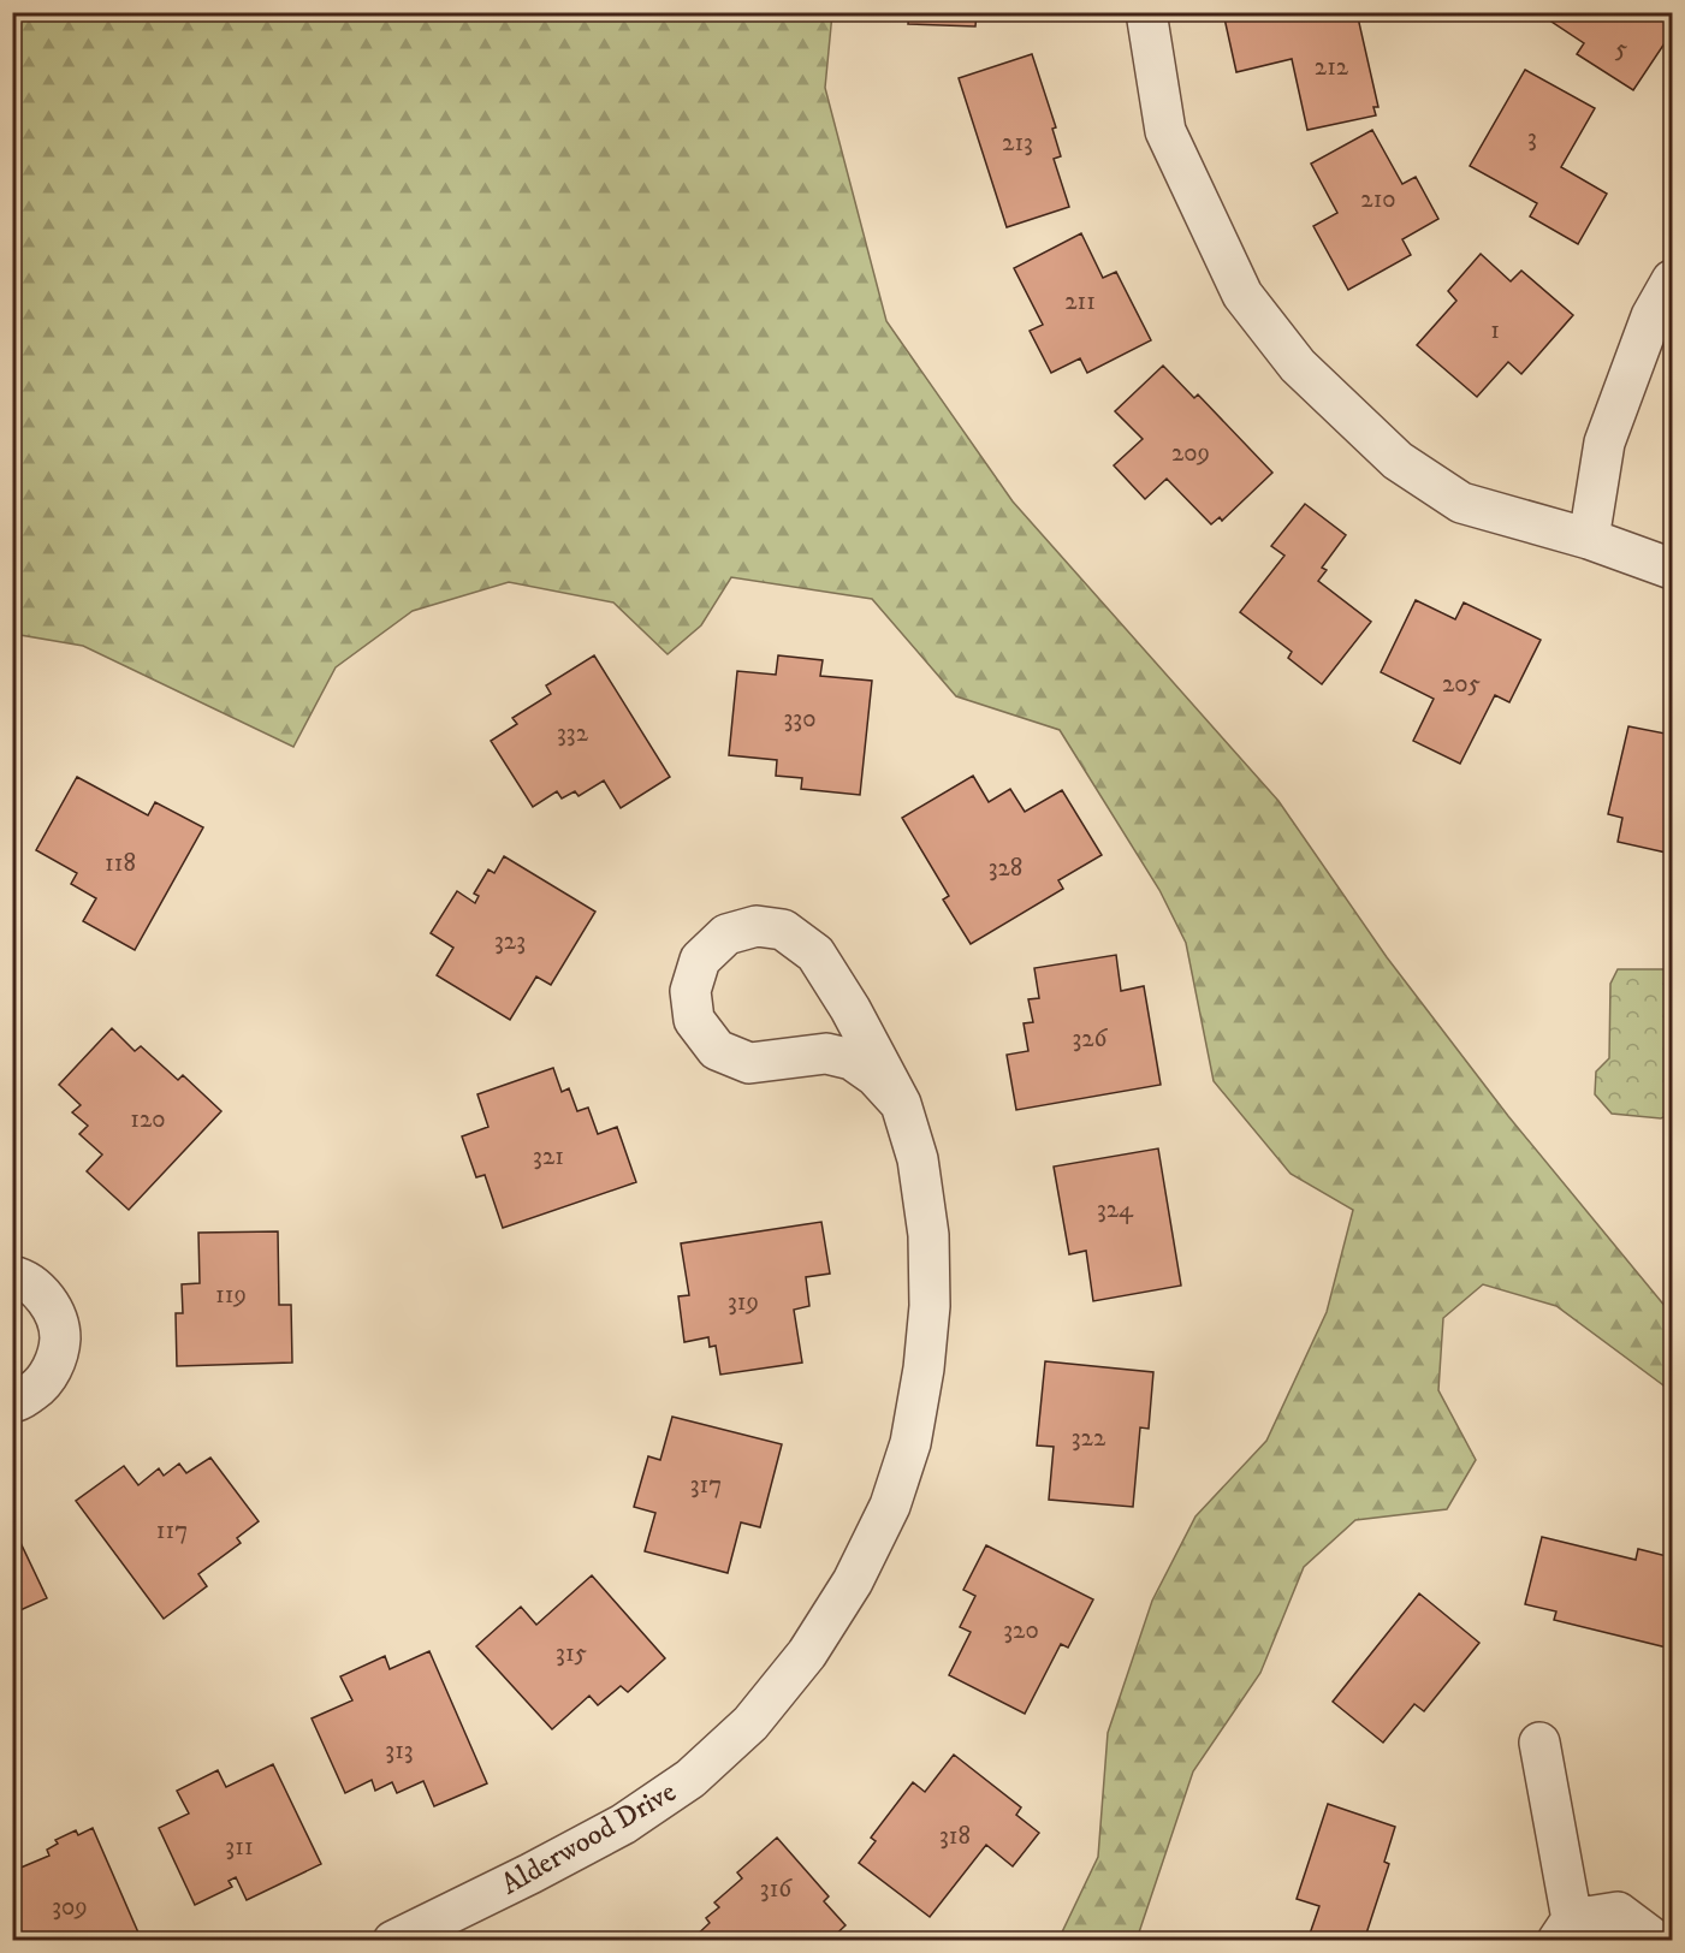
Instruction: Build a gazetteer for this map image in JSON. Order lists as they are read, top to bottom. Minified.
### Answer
{"streets":{"street":["Alderwood Drive"]},"house_numbers":["5","212","3","213","210","211","1","209","205","330","332","118","328","323","326","120","321","324","119","319","322","317","117","320","315","313","318","311","316","309"]}
